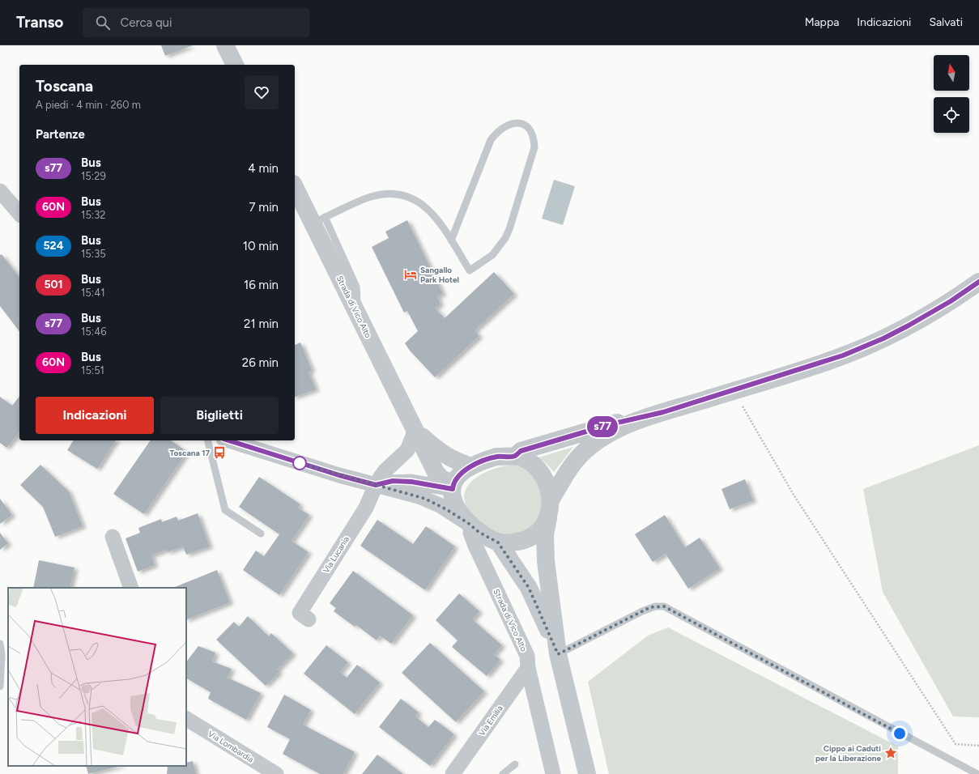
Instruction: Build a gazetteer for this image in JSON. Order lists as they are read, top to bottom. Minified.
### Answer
{"streets":{"street":["Strada di Vico Alto","Via Lucania","Via Emilia","Via Lombardia"]},"crossings":[["Strada di Vico Alto","Via Emilia"]],"places":{"hotel":["Sangallo Park Hotel"],"bus stop":["Toscana 17"],"place":["Cippo ai Caduti per la Liberazione"]},"lines":["bus line s77"],"north":"top","page":{"header":"Transo","search":"Cerca qui","nav":["Mappa","Indicazioni","Salvati"],"on_map":"s77","heading":[["Toscana","A piedi · 4 min · 260 m"],"Partenze"],"list":[{"mark":"s77","name":"Bus","note":"15:29","value":"4 min"},{"mark":"60N","name":"Bus","note":"15:32","value":"7 min"},{"mark":"524","name":"Bus","note":"15:35","value":"10 min"},{"mark":"501","name":"Bus","note":"15:41","value":"16 min"},{"mark":"s77","name":"Bus","note":"15:46","value":"21 min"},{"mark":"60N","name":"Bus","note":"15:51","value":"26 min"}],"buttons":["Indicazioni","Biglietti"]}}
